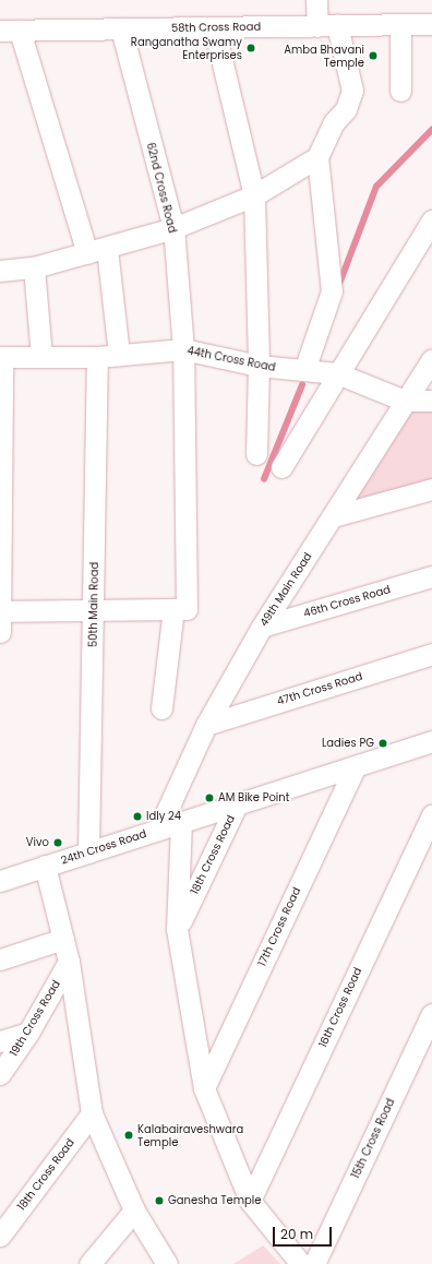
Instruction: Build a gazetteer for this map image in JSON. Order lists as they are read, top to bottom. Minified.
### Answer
{"streets":{"street":["58th Cross Road","62nd Cross Road","44th Cross Road","49th Main Road","46th Cross Road","50th Main Road","47th Cross Road","24th Cross Road","18th Cross Road","17th Cross Road","16th Cross Road","19th Cross Road","15th Cross Road"]},"crossings":[["58th Cross Road","62nd Cross Road"],["62nd Cross Road","44th Cross Road"],["44th Cross Road","49th Main Road"],["44th Cross Road","50th Main Road"],["49th Main Road","46th Cross Road"],["49th Main Road","47th Cross Road"],["49th Main Road","24th Cross Road"],["50th Main Road","24th Cross Road"],["24th Cross Road","18th Cross Road"],["24th Cross Road","17th Cross Road"]],"places":["Ranganatha Swamy Enterprises","Amba Bhavani Temple","Ladies PG","AM Bike Point","Idly 24","Vivo","Kalabairaveshwara Temple","Ganesha Temple"],"scale_bar":"20 m"}
